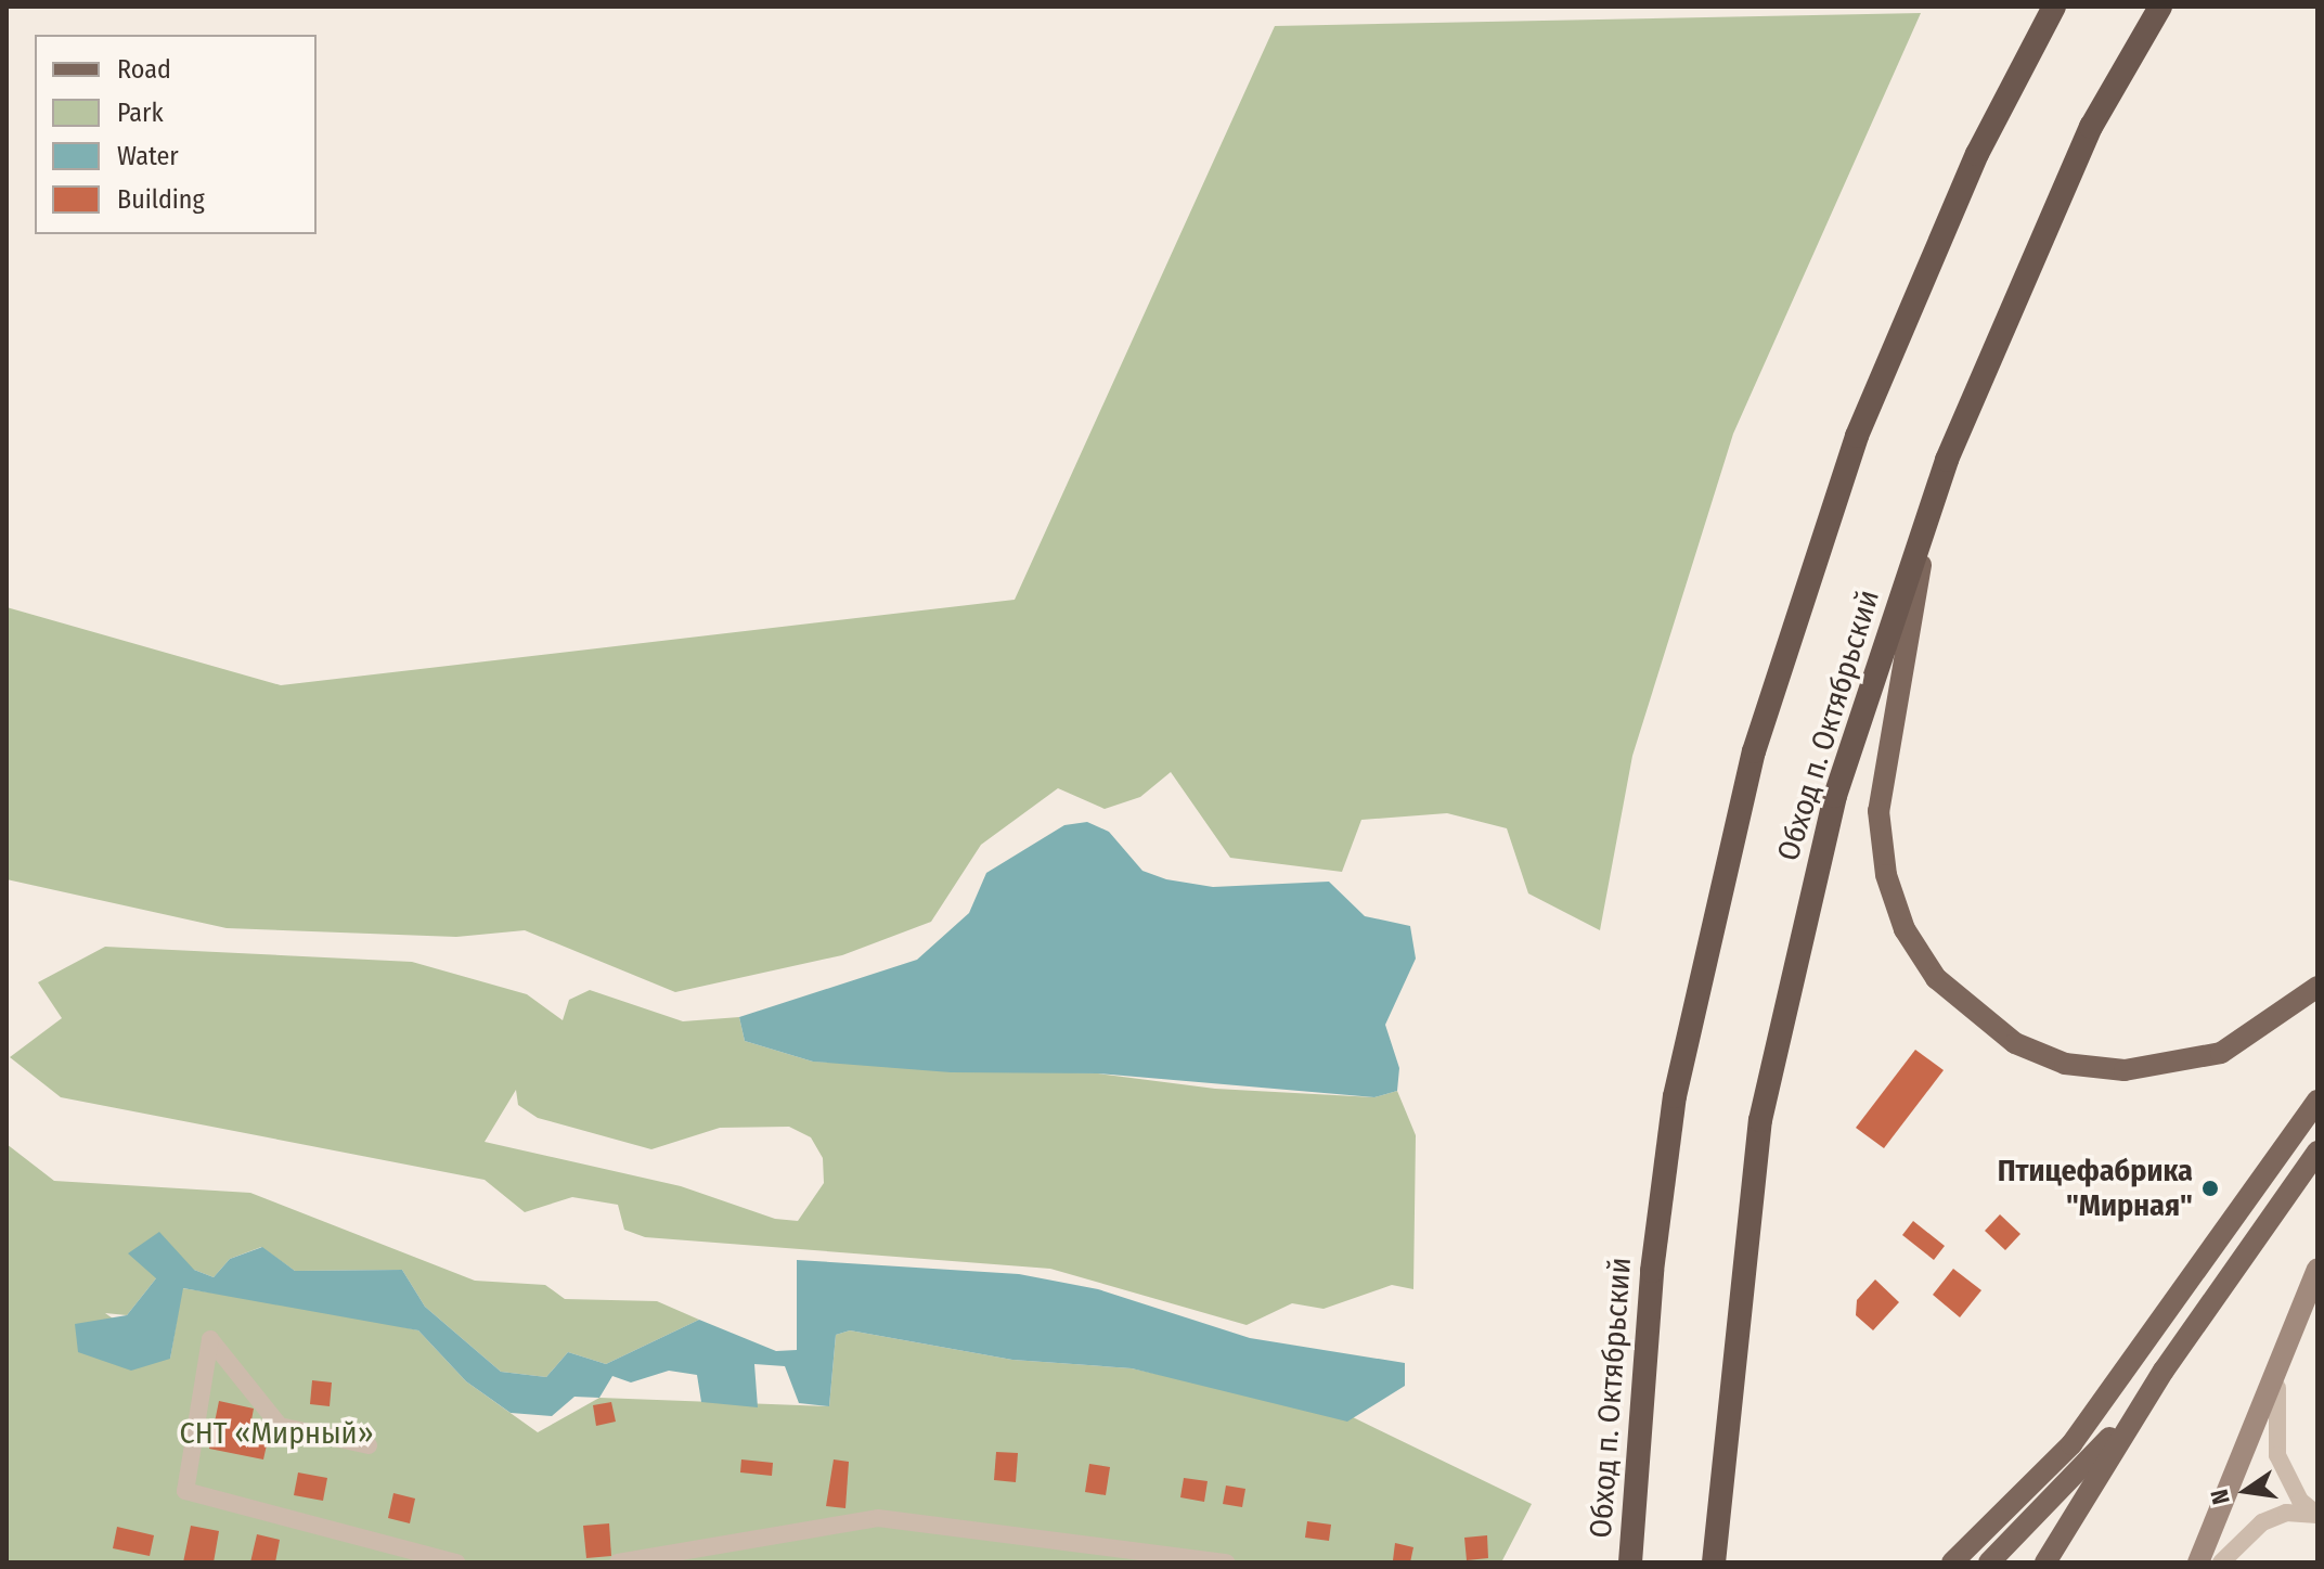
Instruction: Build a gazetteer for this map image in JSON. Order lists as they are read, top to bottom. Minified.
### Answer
{"streets":{"highway":["Обход п. Октябрьский"]},"parks":["СНТ «Мирный»"],"places":["Птицефабрика \"Мирная\""],"legend":["Road","Park","Water","Building"],"north":"left"}
